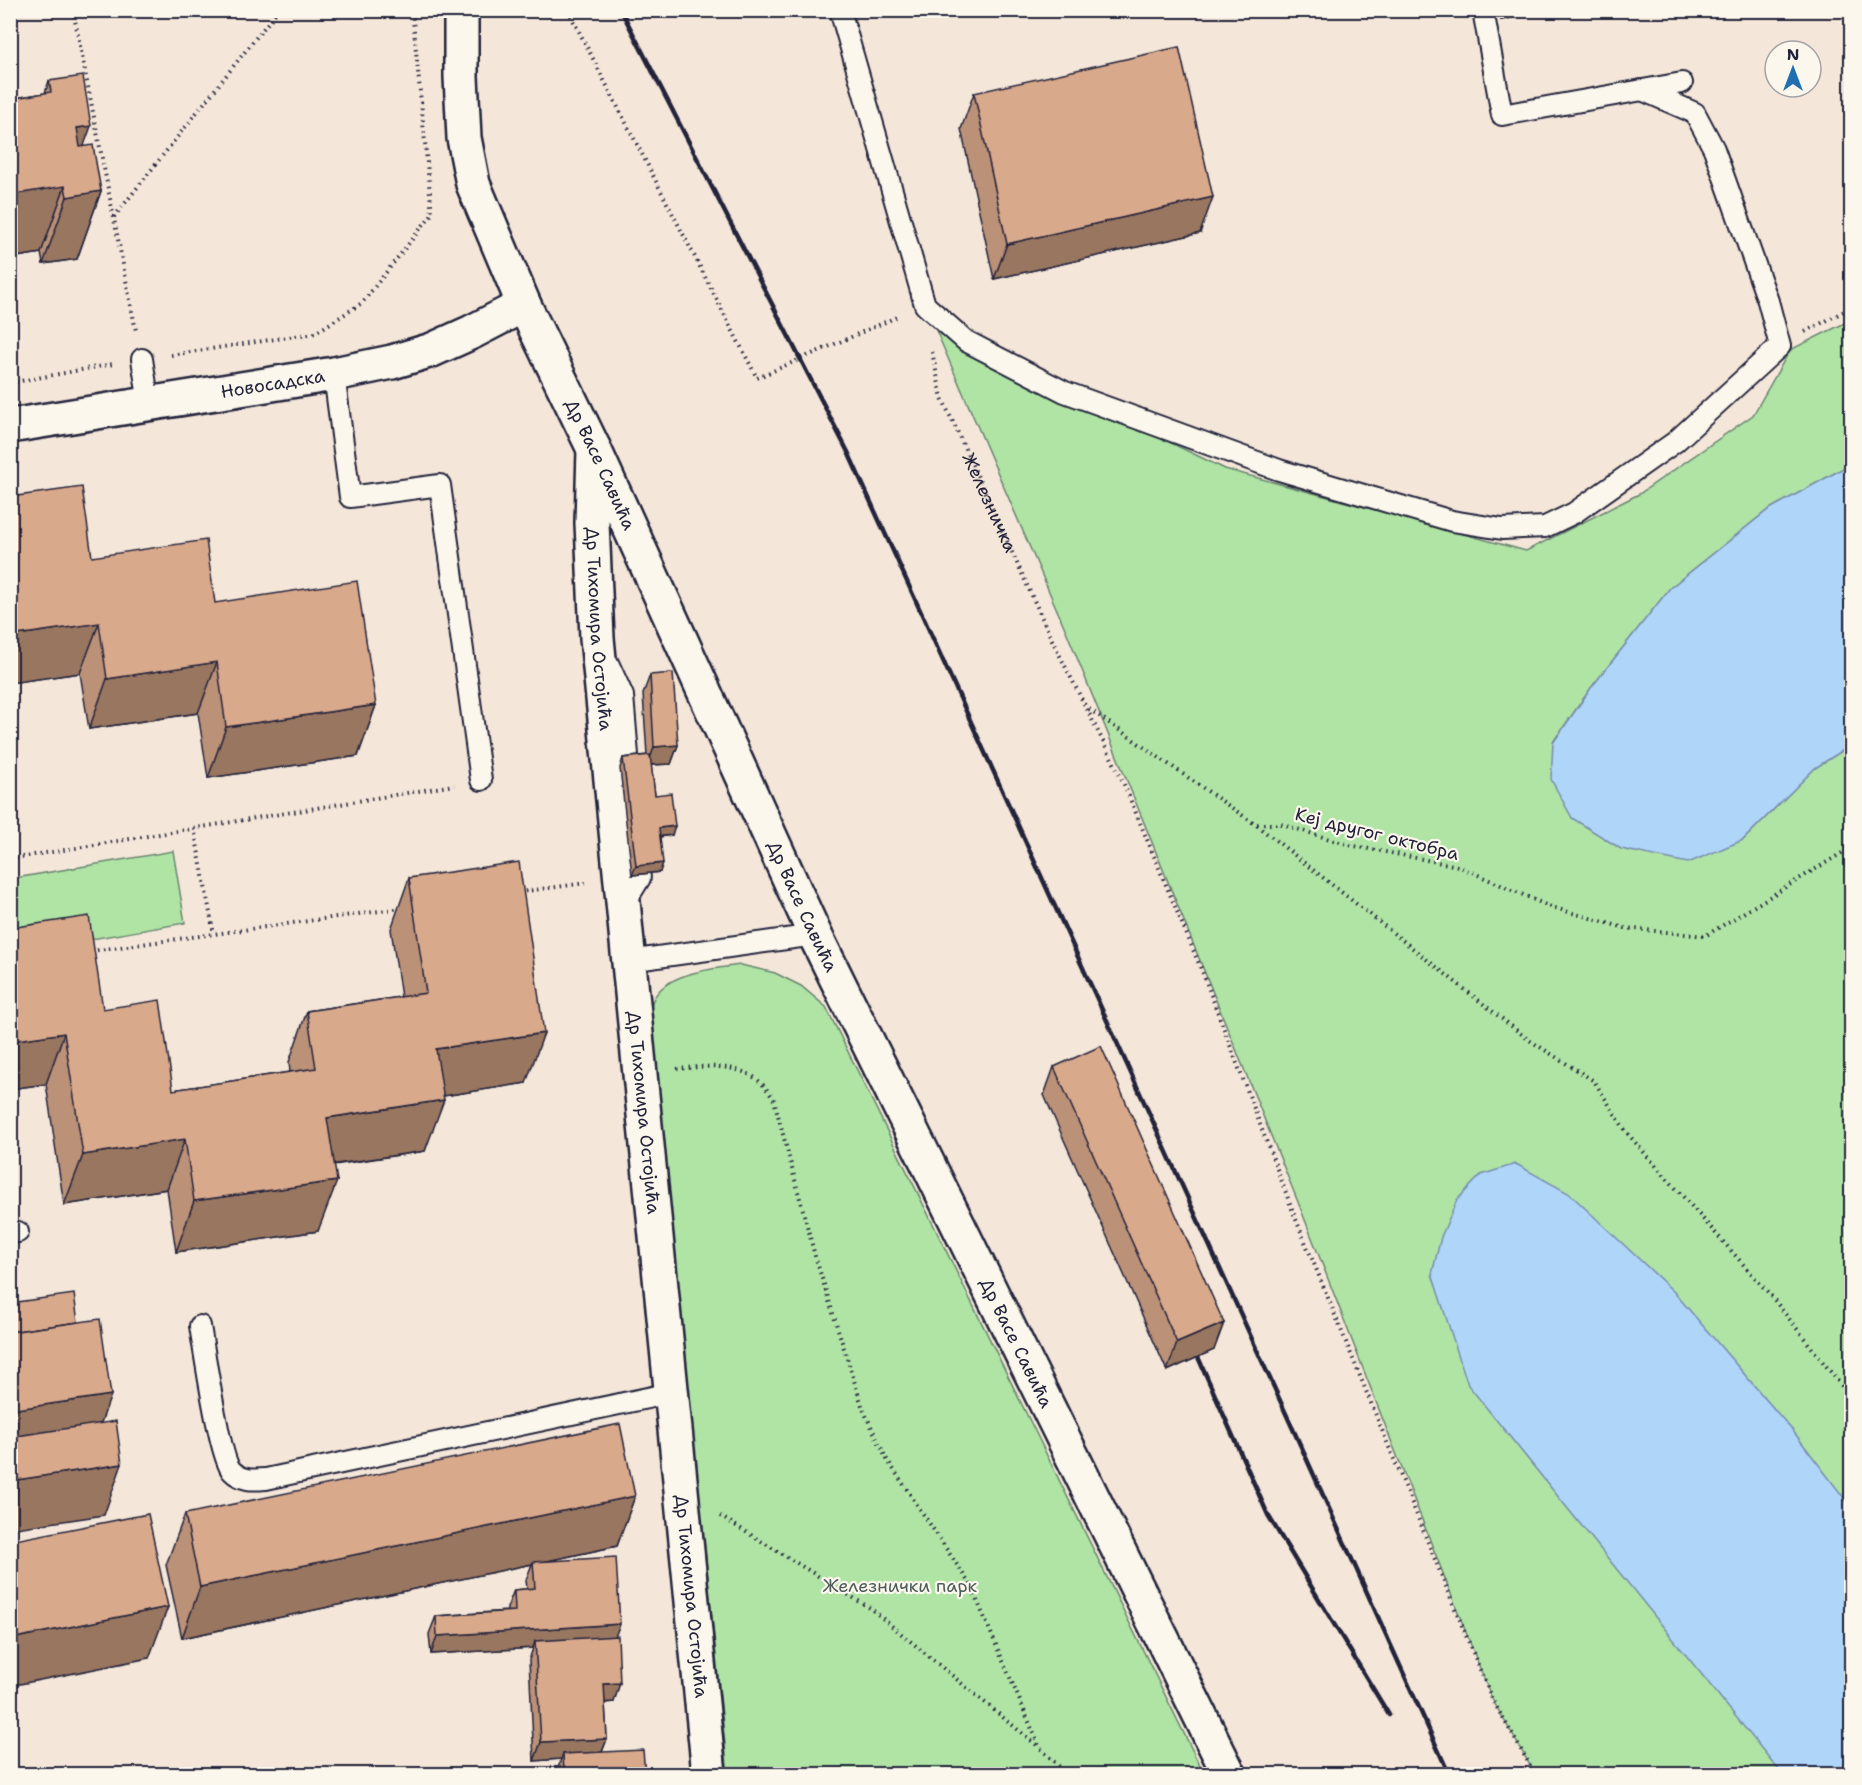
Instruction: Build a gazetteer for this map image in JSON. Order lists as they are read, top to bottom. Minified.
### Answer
{"streets":{"street":["Новосадска","Др Васе Савића","Др Тихомира Остојића"],"path":["Железничка","Кеј другог октобра"]},"crossings":[["Новосадска","Др Васе Савића"],["Др Васе Савића","Др Тихомира Остојића"]],"parks":["Железнички парк"],"north":"top"}
